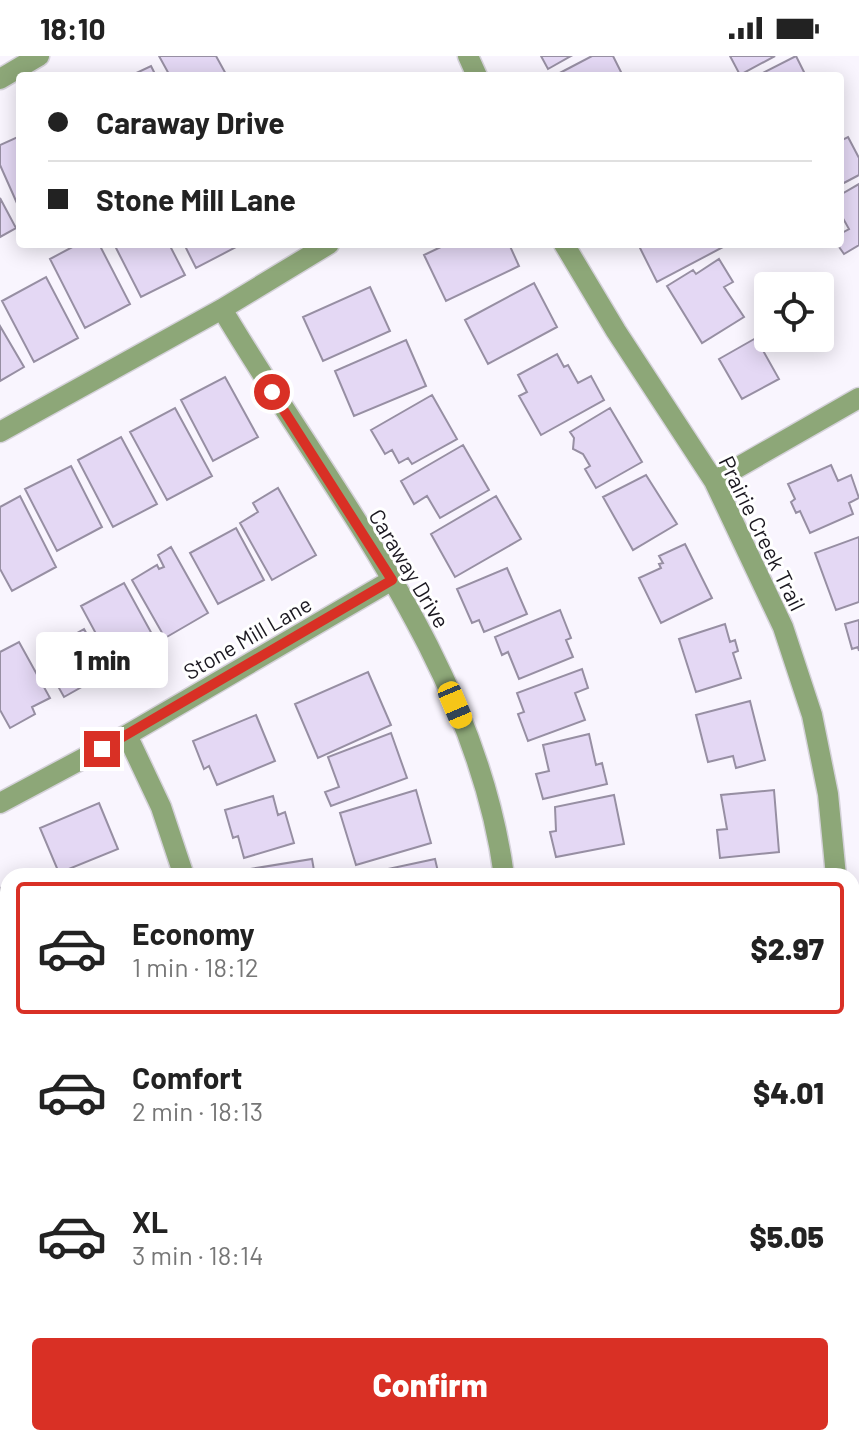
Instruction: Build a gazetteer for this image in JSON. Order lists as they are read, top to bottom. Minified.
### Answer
{"streets":{"street":["Prairie Creek Trail","Caraway Drive","Stone Mill Lane"]},"crossings":[["Caraway Drive","Stone Mill Lane"]],"page":{"status":"18:10","banner":["Caraway Drive","Stone Mill Lane"],"bubble":"1 min","list":[{"name":"Economy","note":"1 min · 18:12","value":"$2.97"},{"name":"Comfort","note":"2 min · 18:13","value":"$4.01"},{"name":"XL","note":"3 min · 18:14","value":"$5.05"}],"buttons":"Confirm"}}
